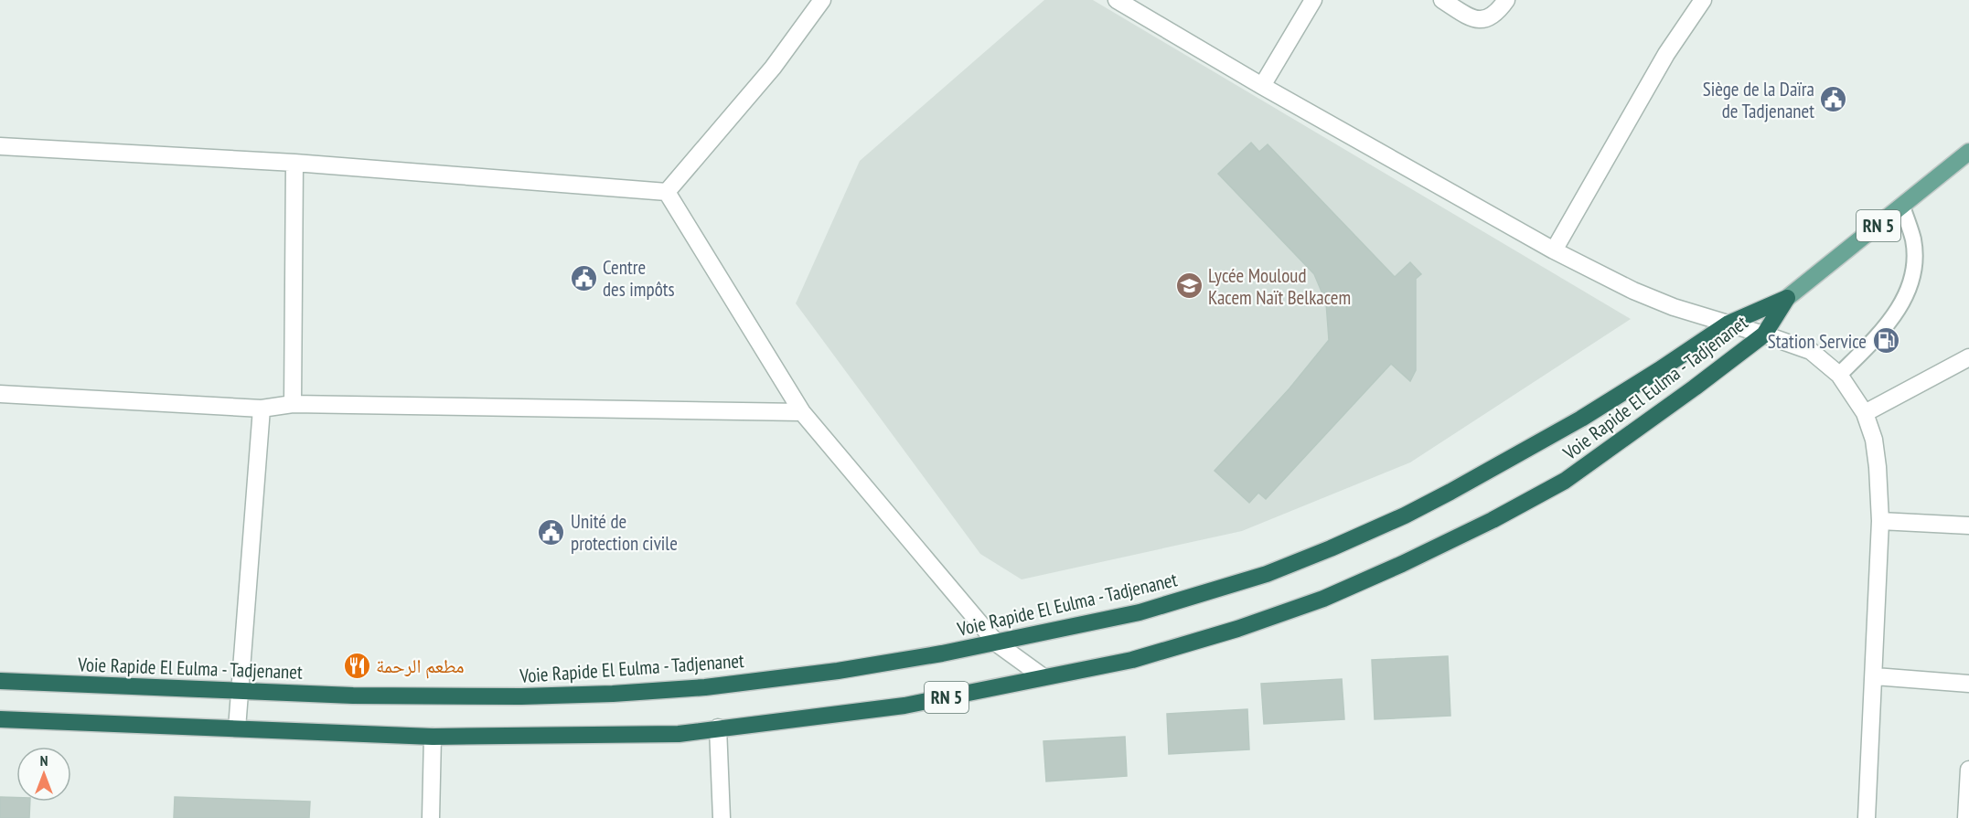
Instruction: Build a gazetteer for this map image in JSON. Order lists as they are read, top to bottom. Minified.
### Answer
{"streets":{"highway":["RN 5","Voie Rapide El Eulma - Tadjenanet"]},"crossings":[["RN 5","Voie Rapide El Eulma - Tadjenanet"]],"places":{"public building":["Siège de la Daïra de Tadjenanet","Centre des impôts","Unité de protection civile"],"school or university":["Lycée Mouloud Kacem Naït Belkacem"],"fuel station":["Station Service"],"restaurant":["مطعم الرحمة"]},"north":"top"}
